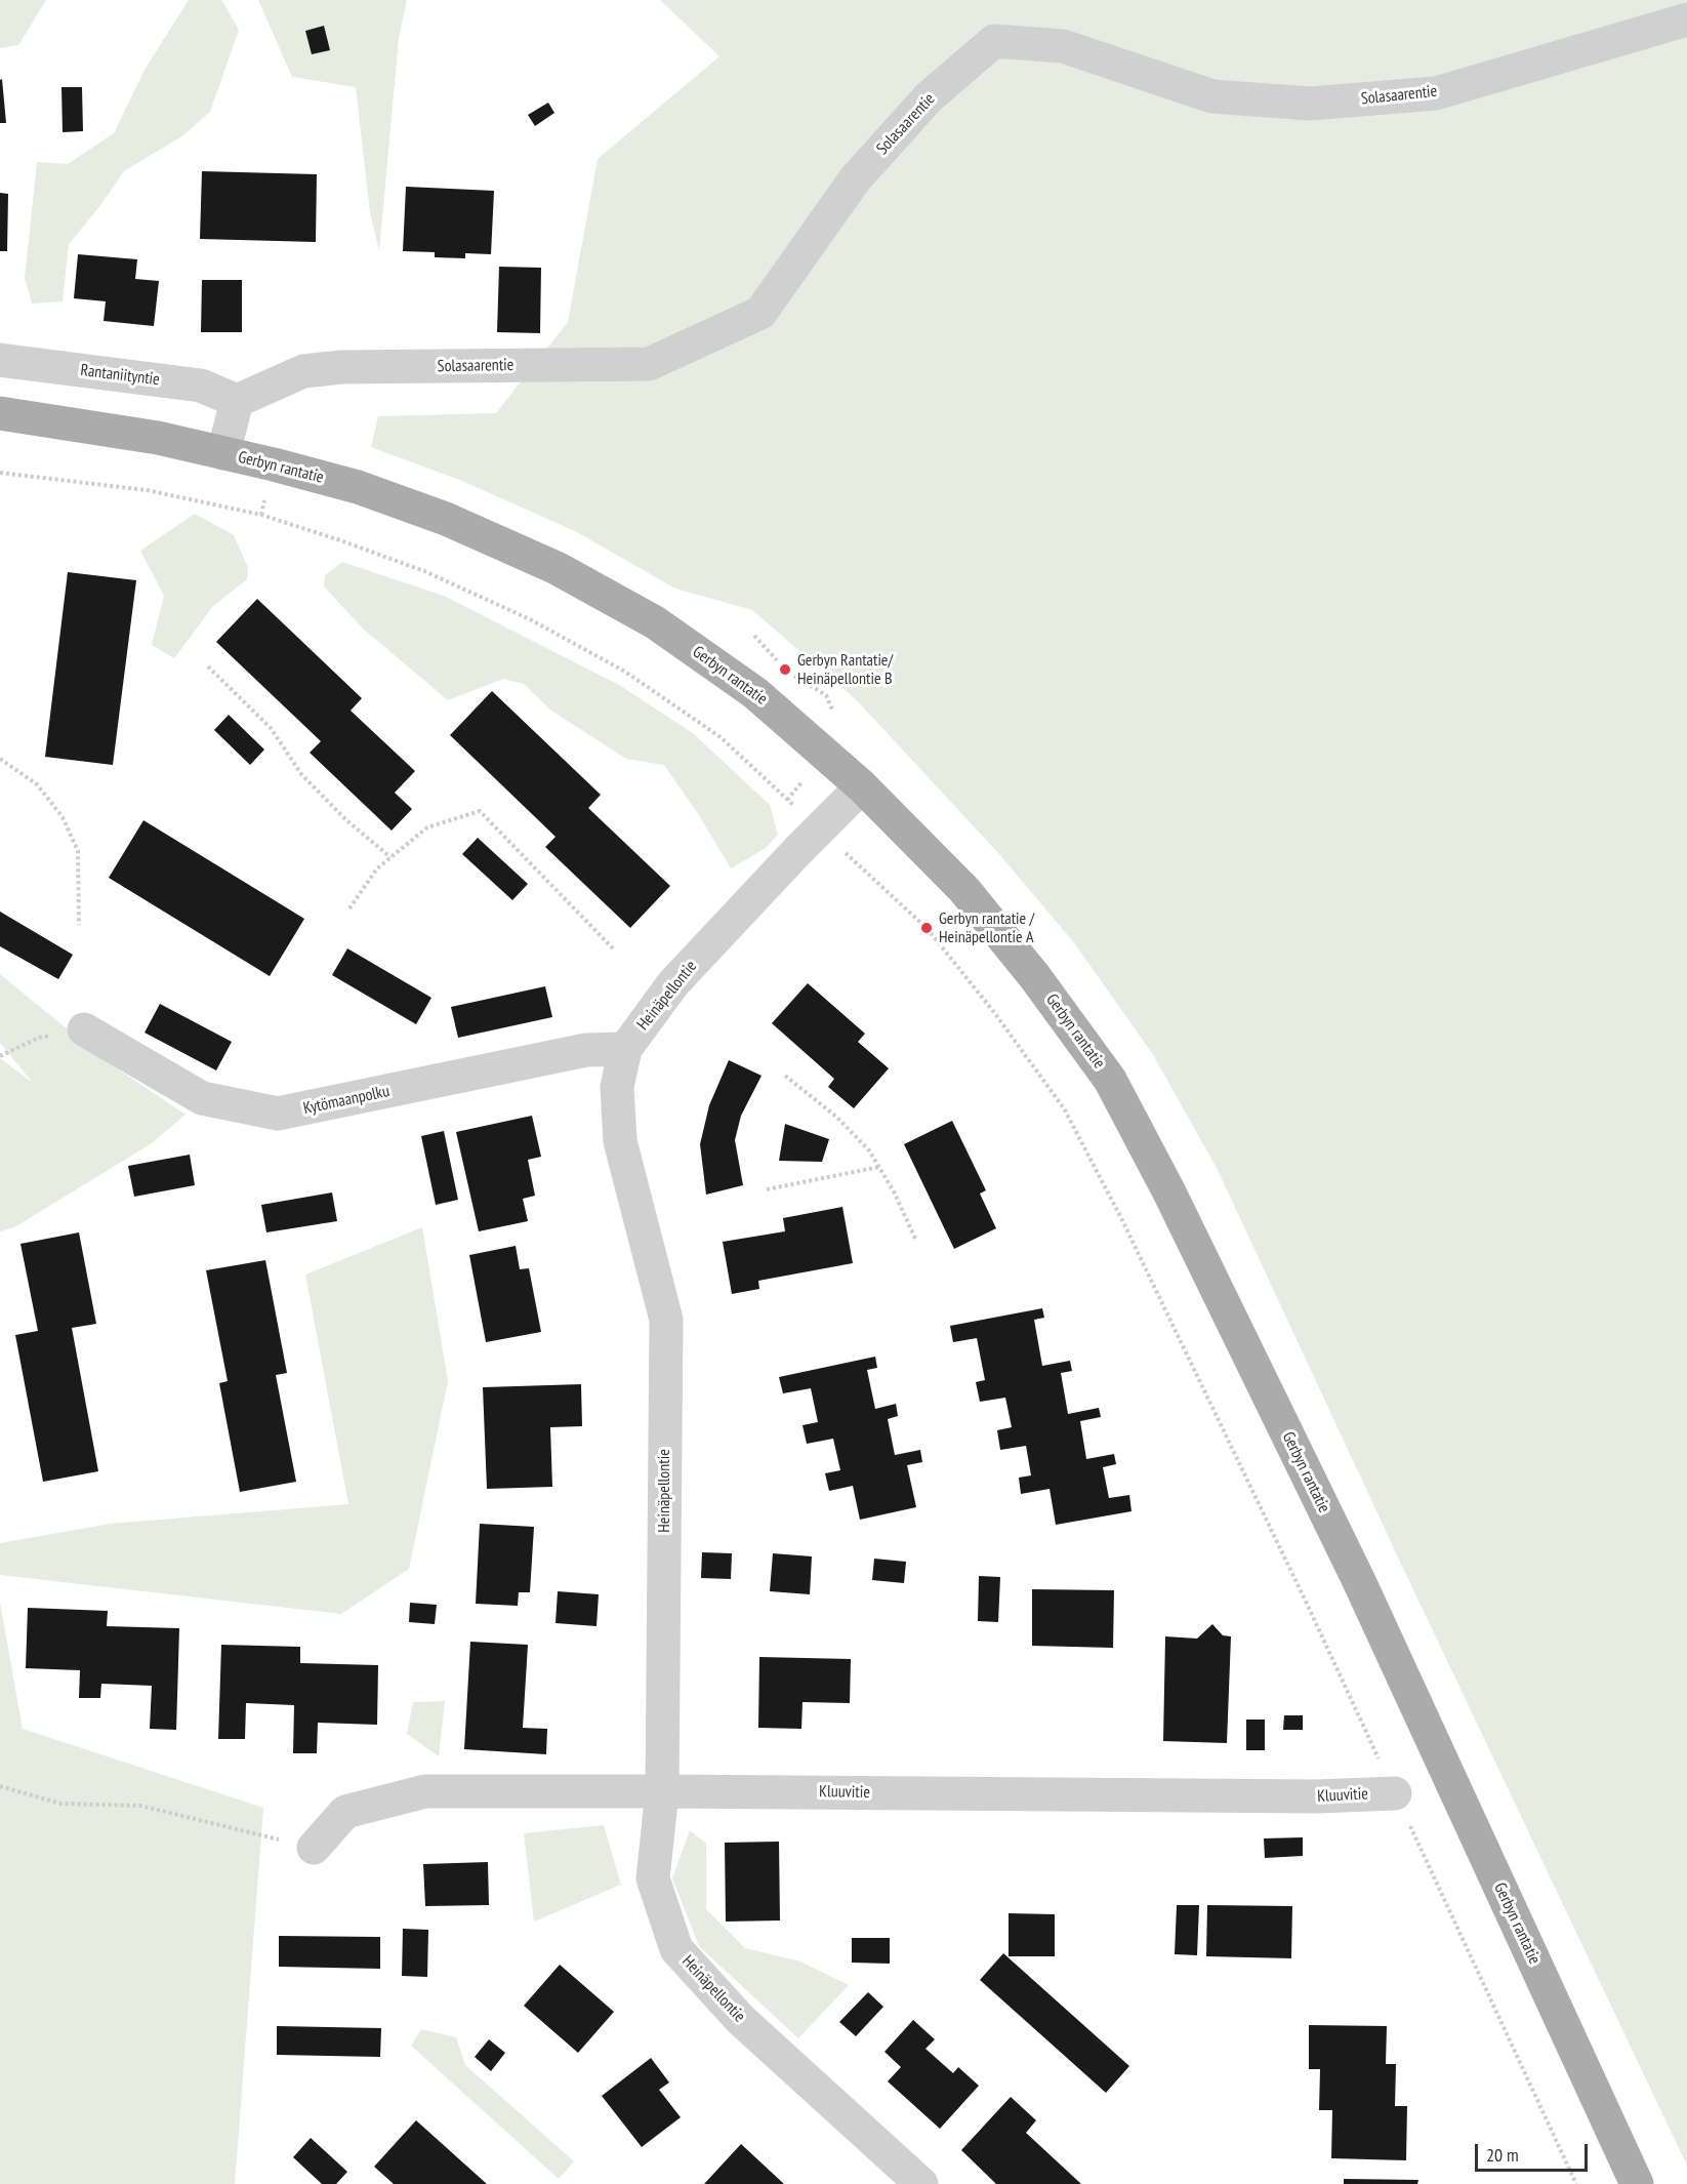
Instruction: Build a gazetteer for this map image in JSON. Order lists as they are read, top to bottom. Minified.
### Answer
{"streets":{"main road":["Gerbyn rantatie"],"street":["Solasaarentie","Rantaniityntie","Heinäpellontie","Kytömaanpolku","Kluuvitie"]},"crossings":[["Solasaarentie","Rantaniityntie"],["Gerbyn rantatie","Heinäpellontie"],["Heinäpellontie","Kytömaanpolku"],["Heinäpellontie","Kluuvitie"]],"places":["Gerbyn Rantatie/ Heinäpellontie B","Gerbyn rantatie / Heinäpellontie A"],"scale_bar":"20 m"}
